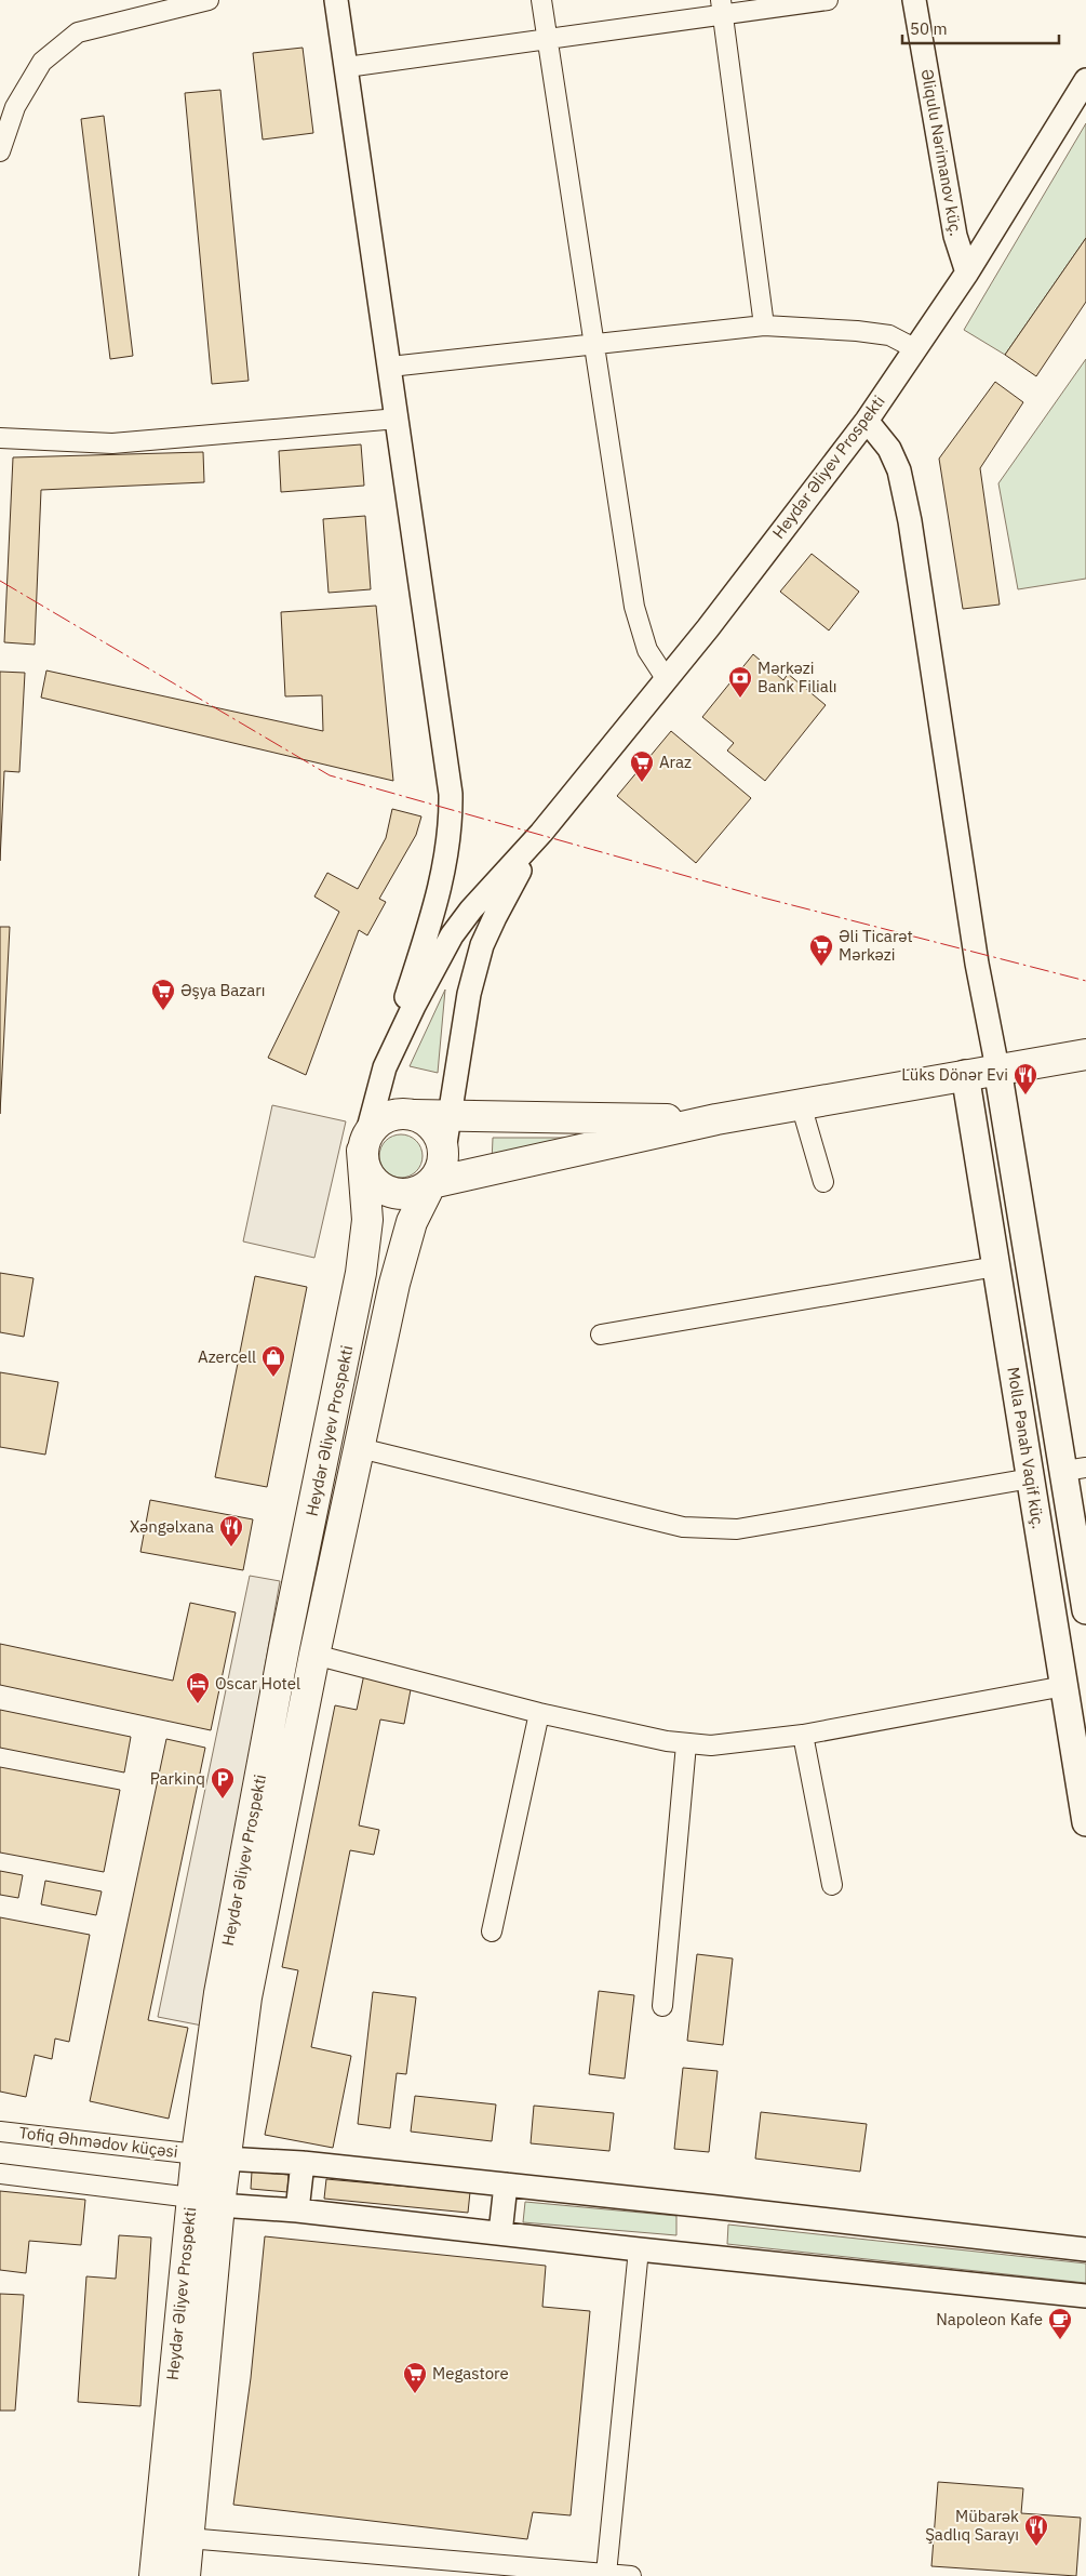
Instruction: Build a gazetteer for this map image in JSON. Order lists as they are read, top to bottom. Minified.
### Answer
{"streets":{"highway":["Heydər Əliyev Prospekti"],"main road":["Molla Pənah Vaqif küç."],"street":["Əliqulu Nərimanov küç.","Tofiq Əhmədov küçəsi"]},"crossings":[["Əliqulu Nərimanov küç.","Heydər Əliyev Prospekti"],["Heydər Əliyev Prospekti","Tofiq Əhmədov küçəsi"]],"places":{"bank":["Mərkəzi Bank Filialı"],"supermarket":["Araz","Əli Ticarət Mərkəzi","Əşya Bazarı","Megastore"],"restaurant":["Lüks Dönər Evi","Xəngəlxana","Mübarək Şadlıq Sarayı"],"shop":["Azercell"],"hotel":["Oscar Hotel"],"parking":["Parkinq"],"cafe":["Napoleon Kafe"]},"scale_bar":"50 m"}
